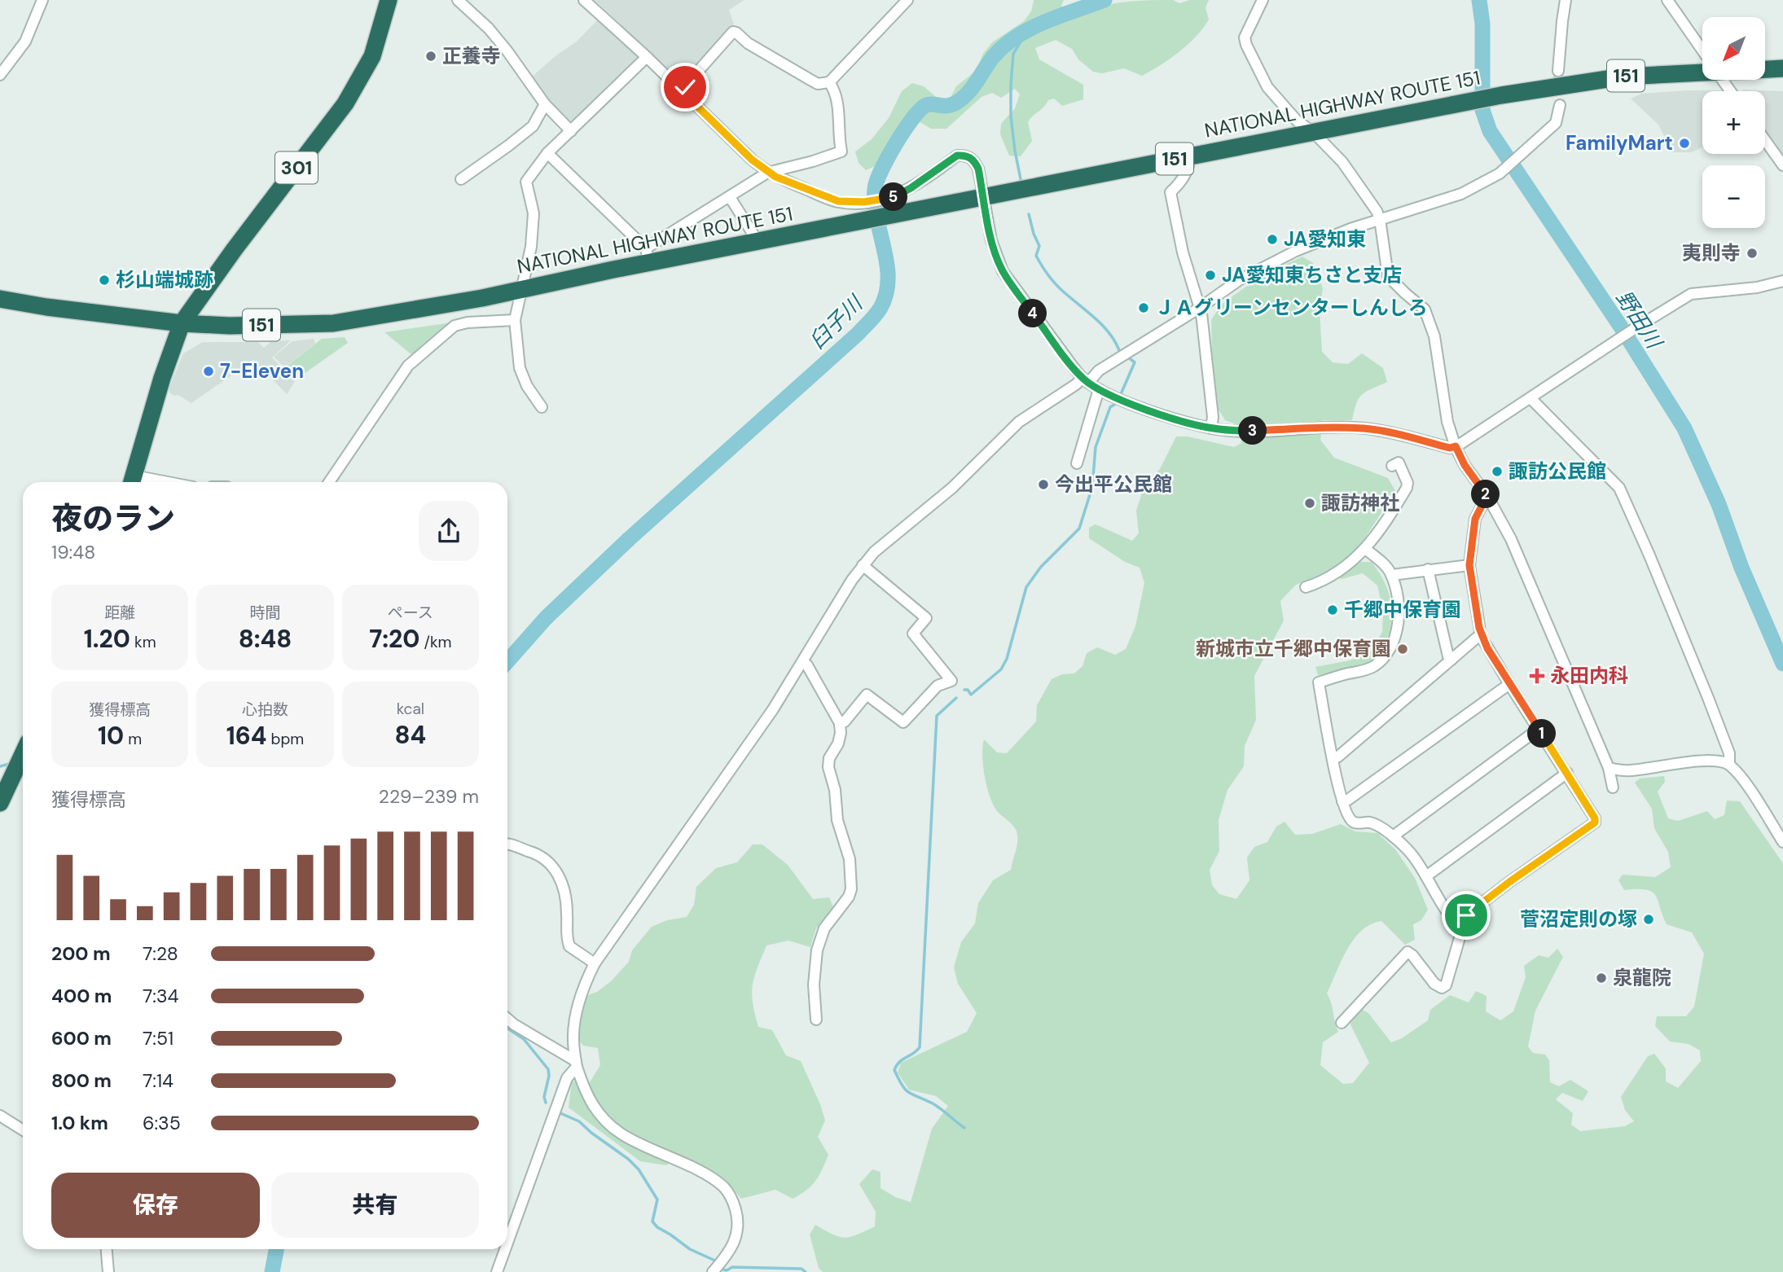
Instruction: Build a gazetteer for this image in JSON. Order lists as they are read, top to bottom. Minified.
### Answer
{"streets":{"highway":["151","NATIONAL HIGHWAY ROUTE 151","301"]},"crossings":[["NATIONAL HIGHWAY ROUTE 151","301"]],"water":["野田川","臼子川"],"places":{"other":["正養寺","FamilyMart","JA愛知東","夷則寺","JA愛知東ちさと支店","杉山端城跡","ＪＡグリーンセンターしんしろ","7-Eleven","諏訪公民館","今出平公民館","諏訪神社","千郷中保育園","新城市立千郷中保育園","菅沼定則の塚","泉龍院"],"health":["永田内科"]},"north":"bottom left","page":{"map_buttons":["+","−"],"pins":["5","4","3","2","1"],"heading":["夜のラン","19:48"],"stats":[["距離","1.20 km"],["時間","8:48"],["ペース","7:20 /km"],["獲得標高","10 m"],["心拍数","164 bpm"],["kcal","84"]],"chart":["獲得標高","229–239 m"],"list":[{"name":"200 m","note":"7:28"},{"name":"400 m","note":"7:34"},{"name":"600 m","note":"7:51"},{"name":"800 m","note":"7:14"},{"name":"1.0 km","note":"6:35"}],"buttons":["保存","共有"]}}
